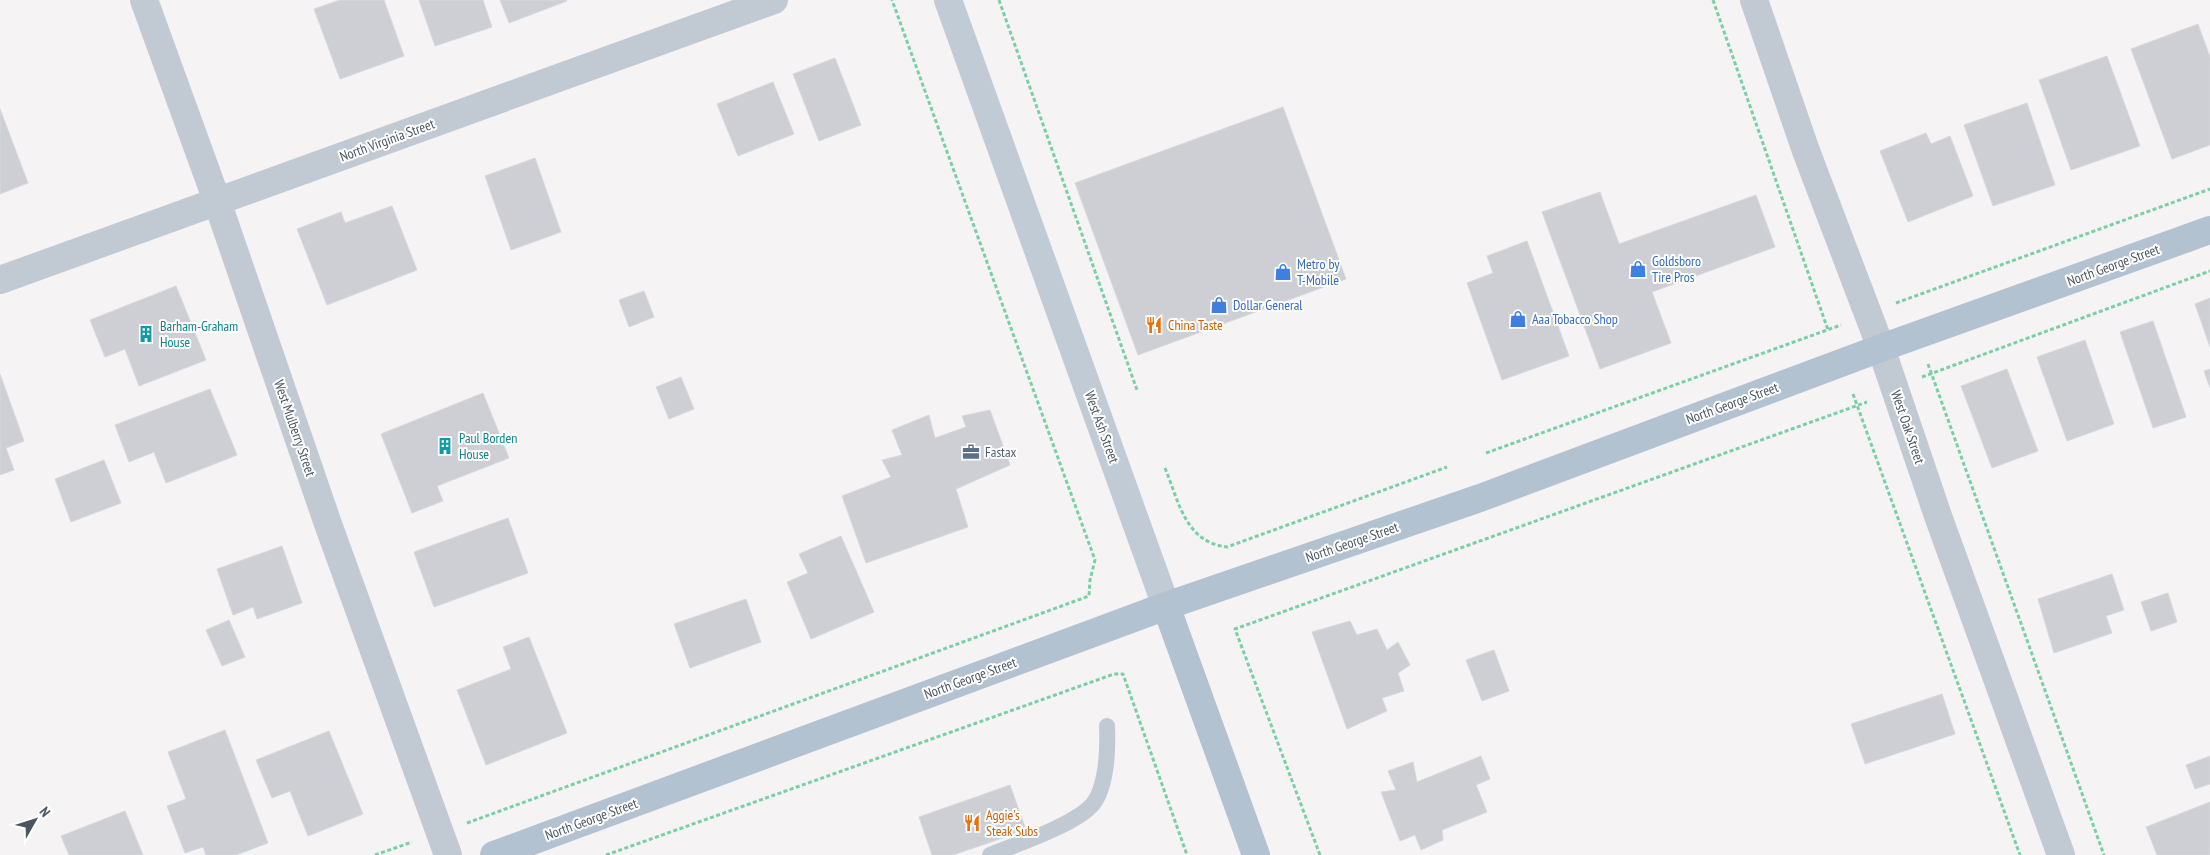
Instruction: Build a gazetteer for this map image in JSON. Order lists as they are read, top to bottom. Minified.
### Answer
{"streets":{"main road":["North George Street","West Ash Street"],"street":["North Virginia Street","West Oak Street","West Mulberry Street"]},"crossings":[["North Virginia Street","West Mulberry Street"],["North George Street","West Ash Street"],["North George Street","West Oak Street"]],"places":{"shop":["Goldsboro Tire Pros","Metro by T-Mobile","Dollar General","Aaa Tobacco Shop"],"restaurant":["China Taste","Aggie's Steak Subs"],"building":["Barham-Graham House","Paul Borden House"],"office":["Fastax"]},"north":"top right"}
